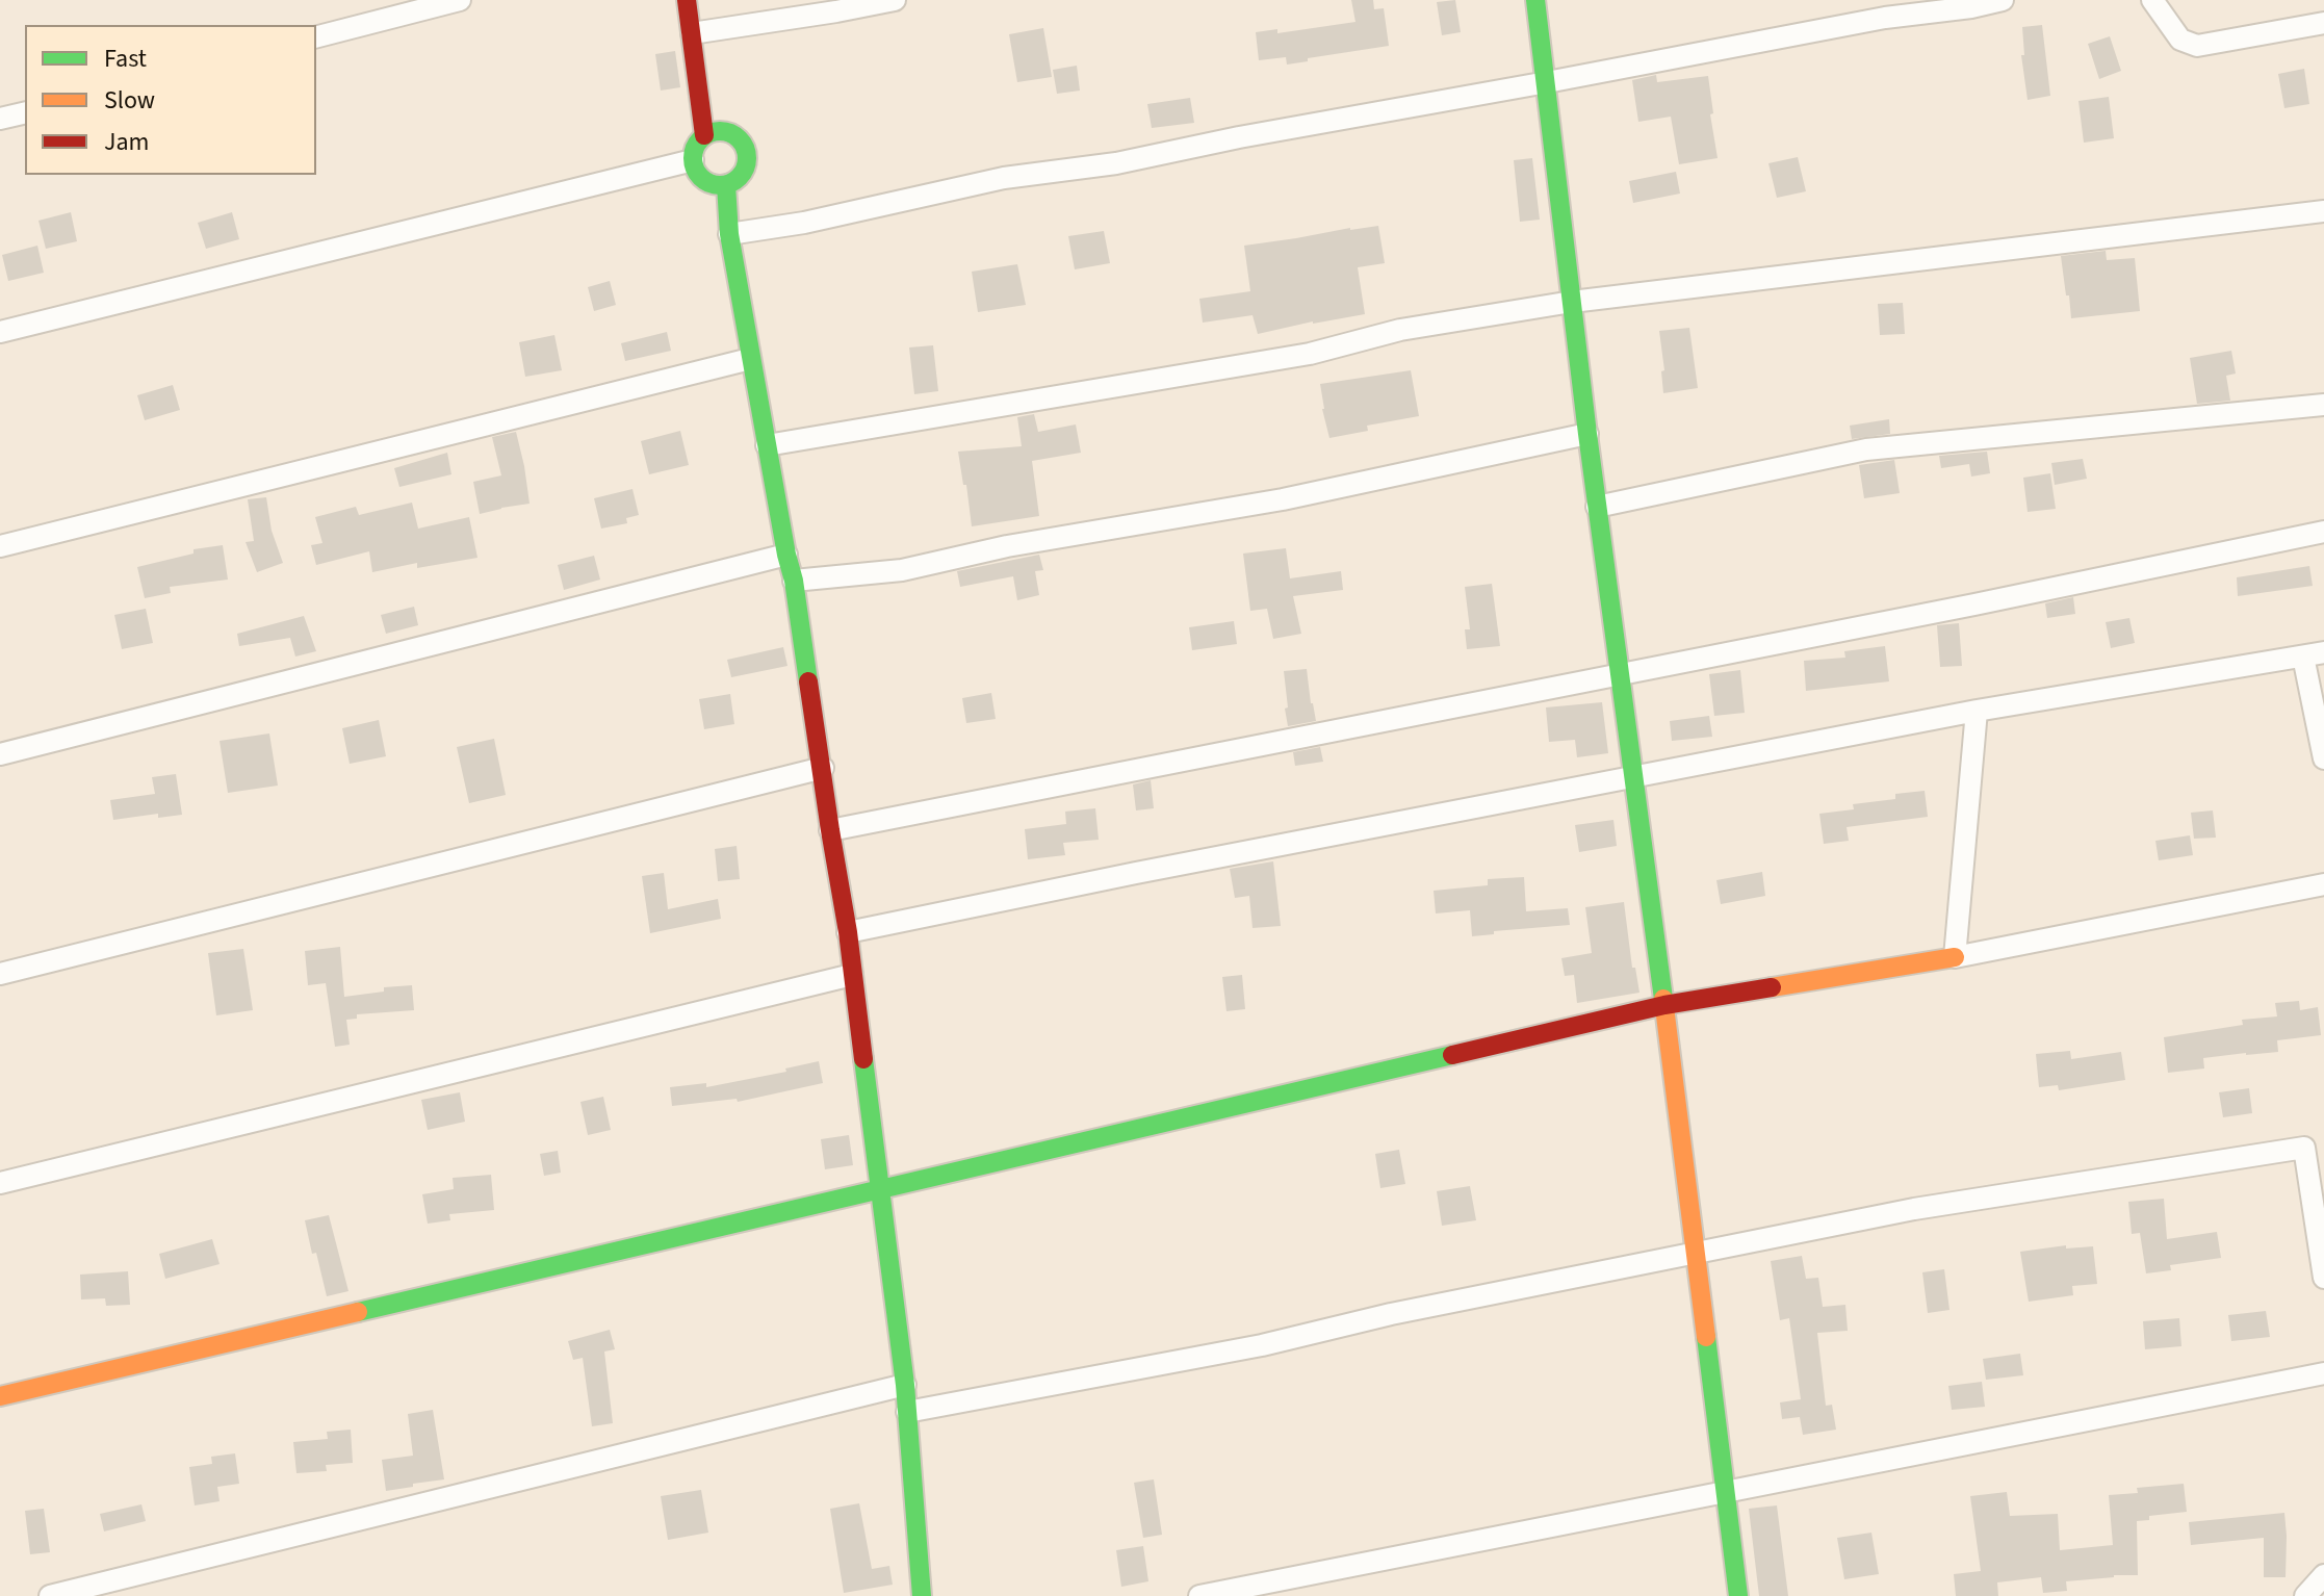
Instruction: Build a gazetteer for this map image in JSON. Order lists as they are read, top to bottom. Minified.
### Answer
{"legend":["Fast","Slow","Jam"]}
